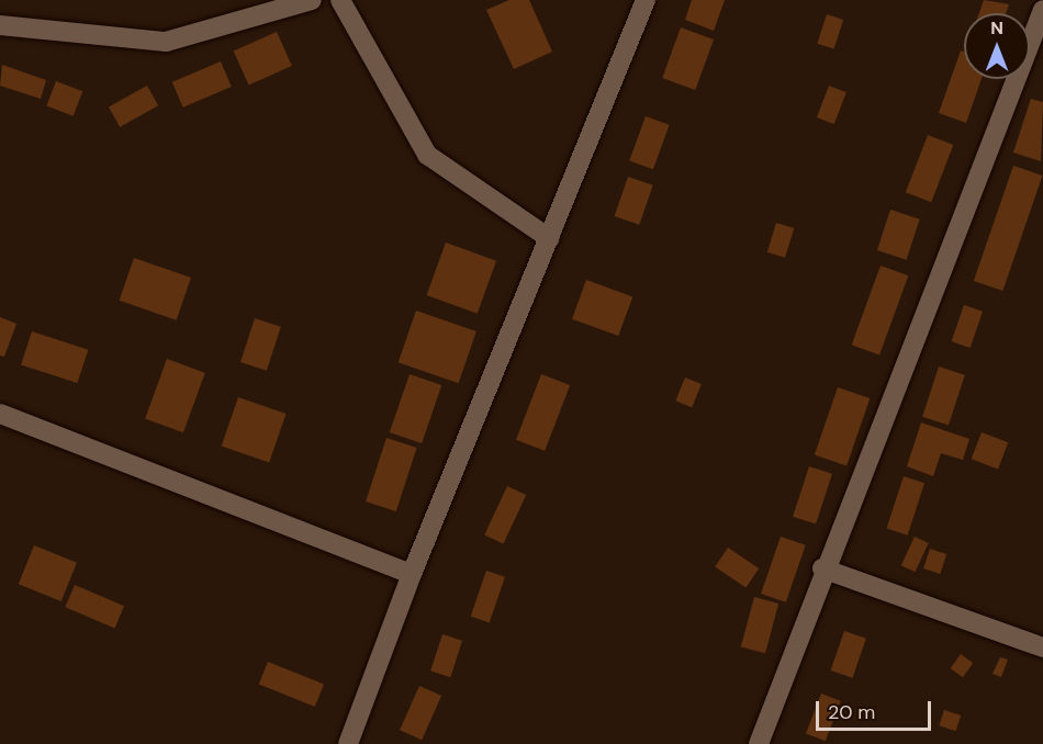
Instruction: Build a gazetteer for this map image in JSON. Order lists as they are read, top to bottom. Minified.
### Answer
{"scale_bar":"20 m","north":"top"}
